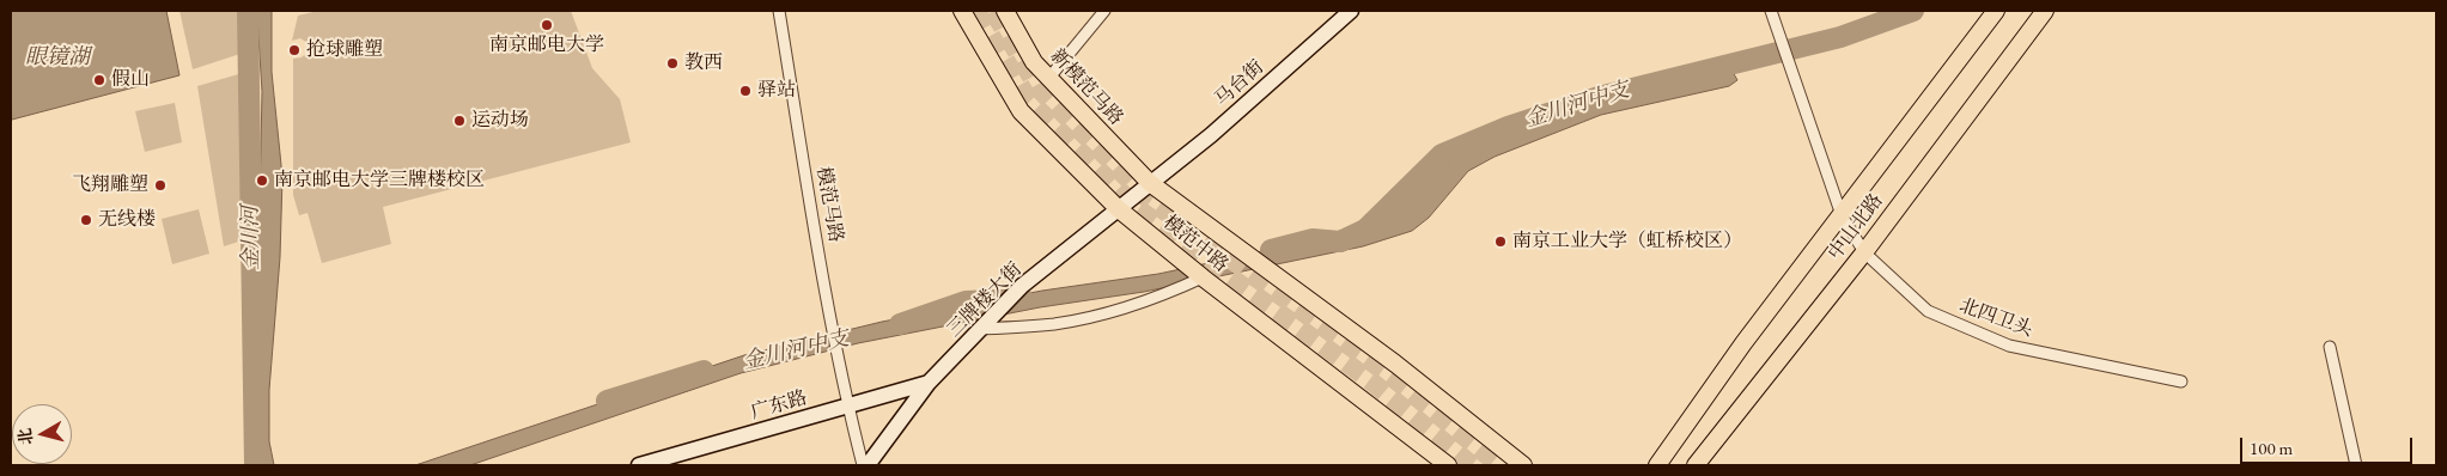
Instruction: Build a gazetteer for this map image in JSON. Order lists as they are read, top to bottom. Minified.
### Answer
{"streets":{"main road":["新模范马路","中山北路","模范中路"],"street":["马台街","模范马路","三牌楼大街","北四卫头","广东路"]},"crossings":[["马台街","新模范马路"],["马台街","模范中路"],["马台街","三牌楼大街"],["新模范马路","模范中路"],["新模范马路","三牌楼大街"],["模范马路","广东路"],["中山北路","北四卫头"],["模范中路","三牌楼大街"],["三牌楼大街","广东路"]],"water":["眼镜湖","金川河中支","金川河"],"places":["南京邮电大学","抢球雕塑","教西","假山","驿站","运动场","南京邮电大学三牌楼校区","飞翔雕塑","无线楼","南京工业大学（虹桥校区）"],"scale_bar":"100 m","north":"left"}
